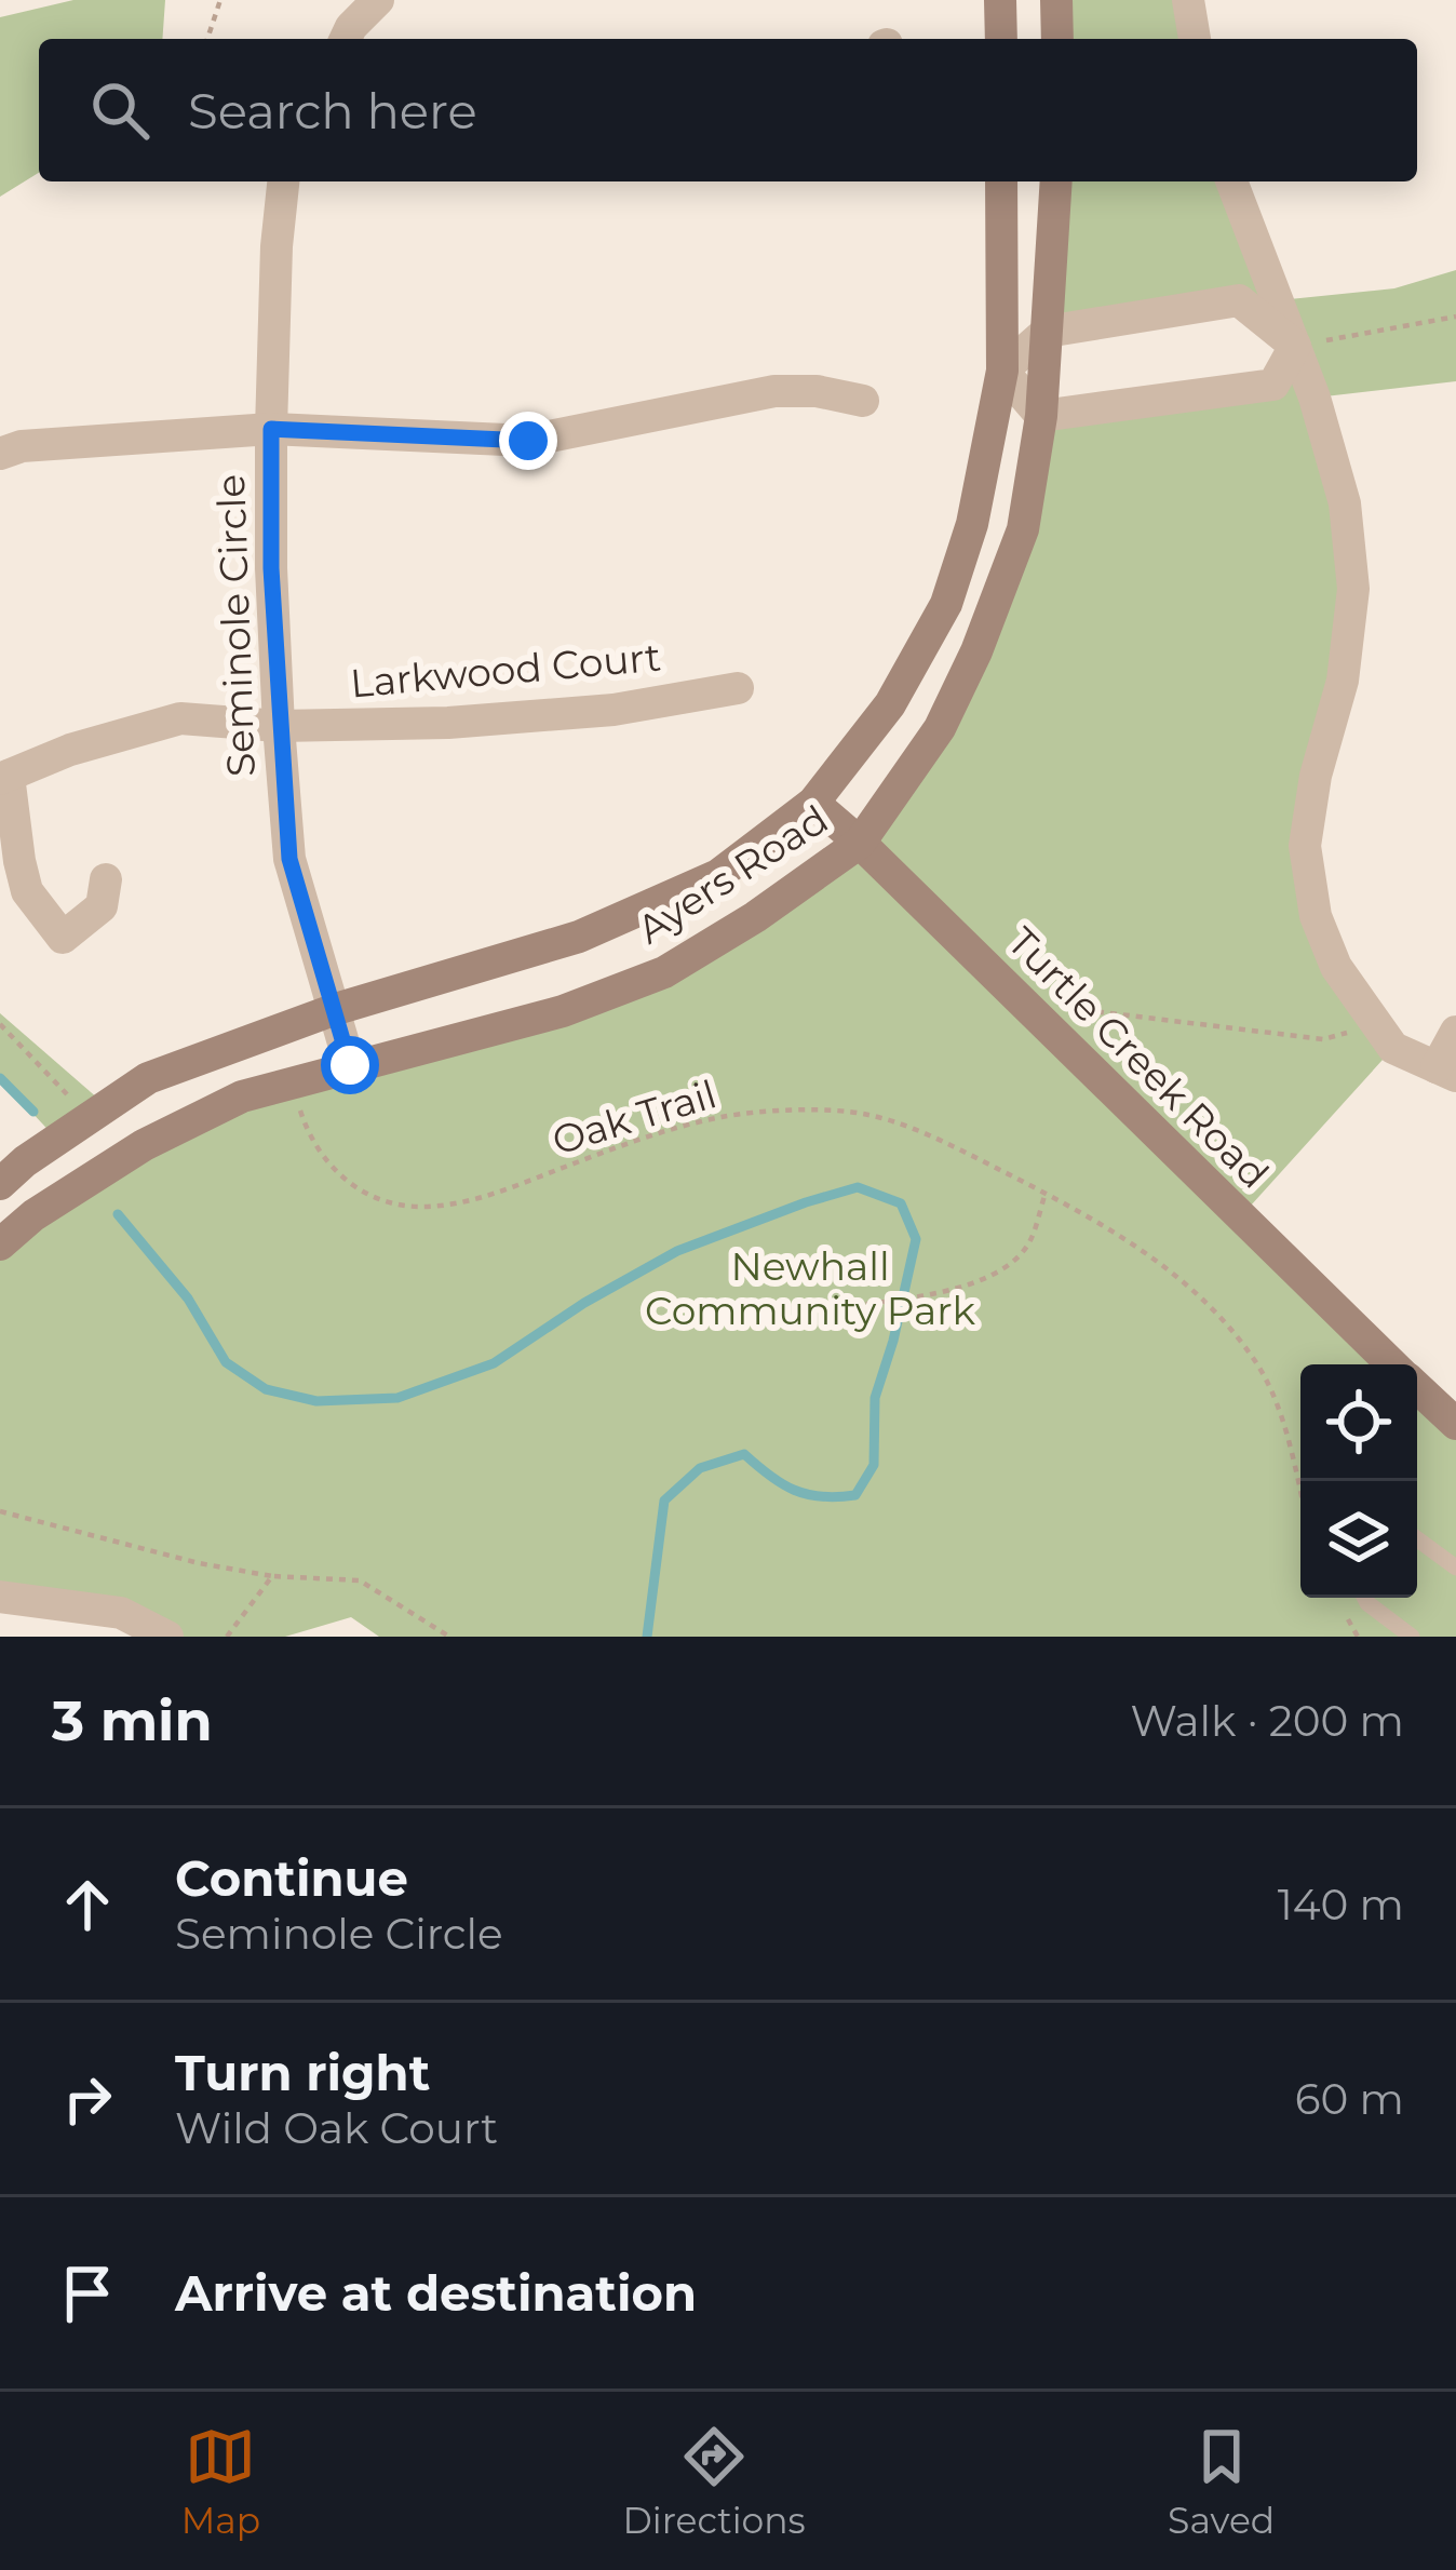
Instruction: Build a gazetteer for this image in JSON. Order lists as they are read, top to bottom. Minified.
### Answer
{"streets":{"street":["Seminole Circle","Larkwood Court","Ayers Road","Turtle Creek Road"],"path":["Oak Trail"]},"crossings":[["Seminole Circle","Larkwood Court"],["Seminole Circle","Ayers Road"],["Ayers Road","Turtle Creek Road"],["Ayers Road","Oak Trail"]],"parks":["Newhall Community Park"],"page":{"search":"Search here","heading":["3 min","Walk · 200 m"],"list":[["Continue","Seminole Circle","140 m"],["Turn right","Wild Oak Court","60 m"],"Arrive at destination"],"nav":["Map","Directions","Saved"]}}
